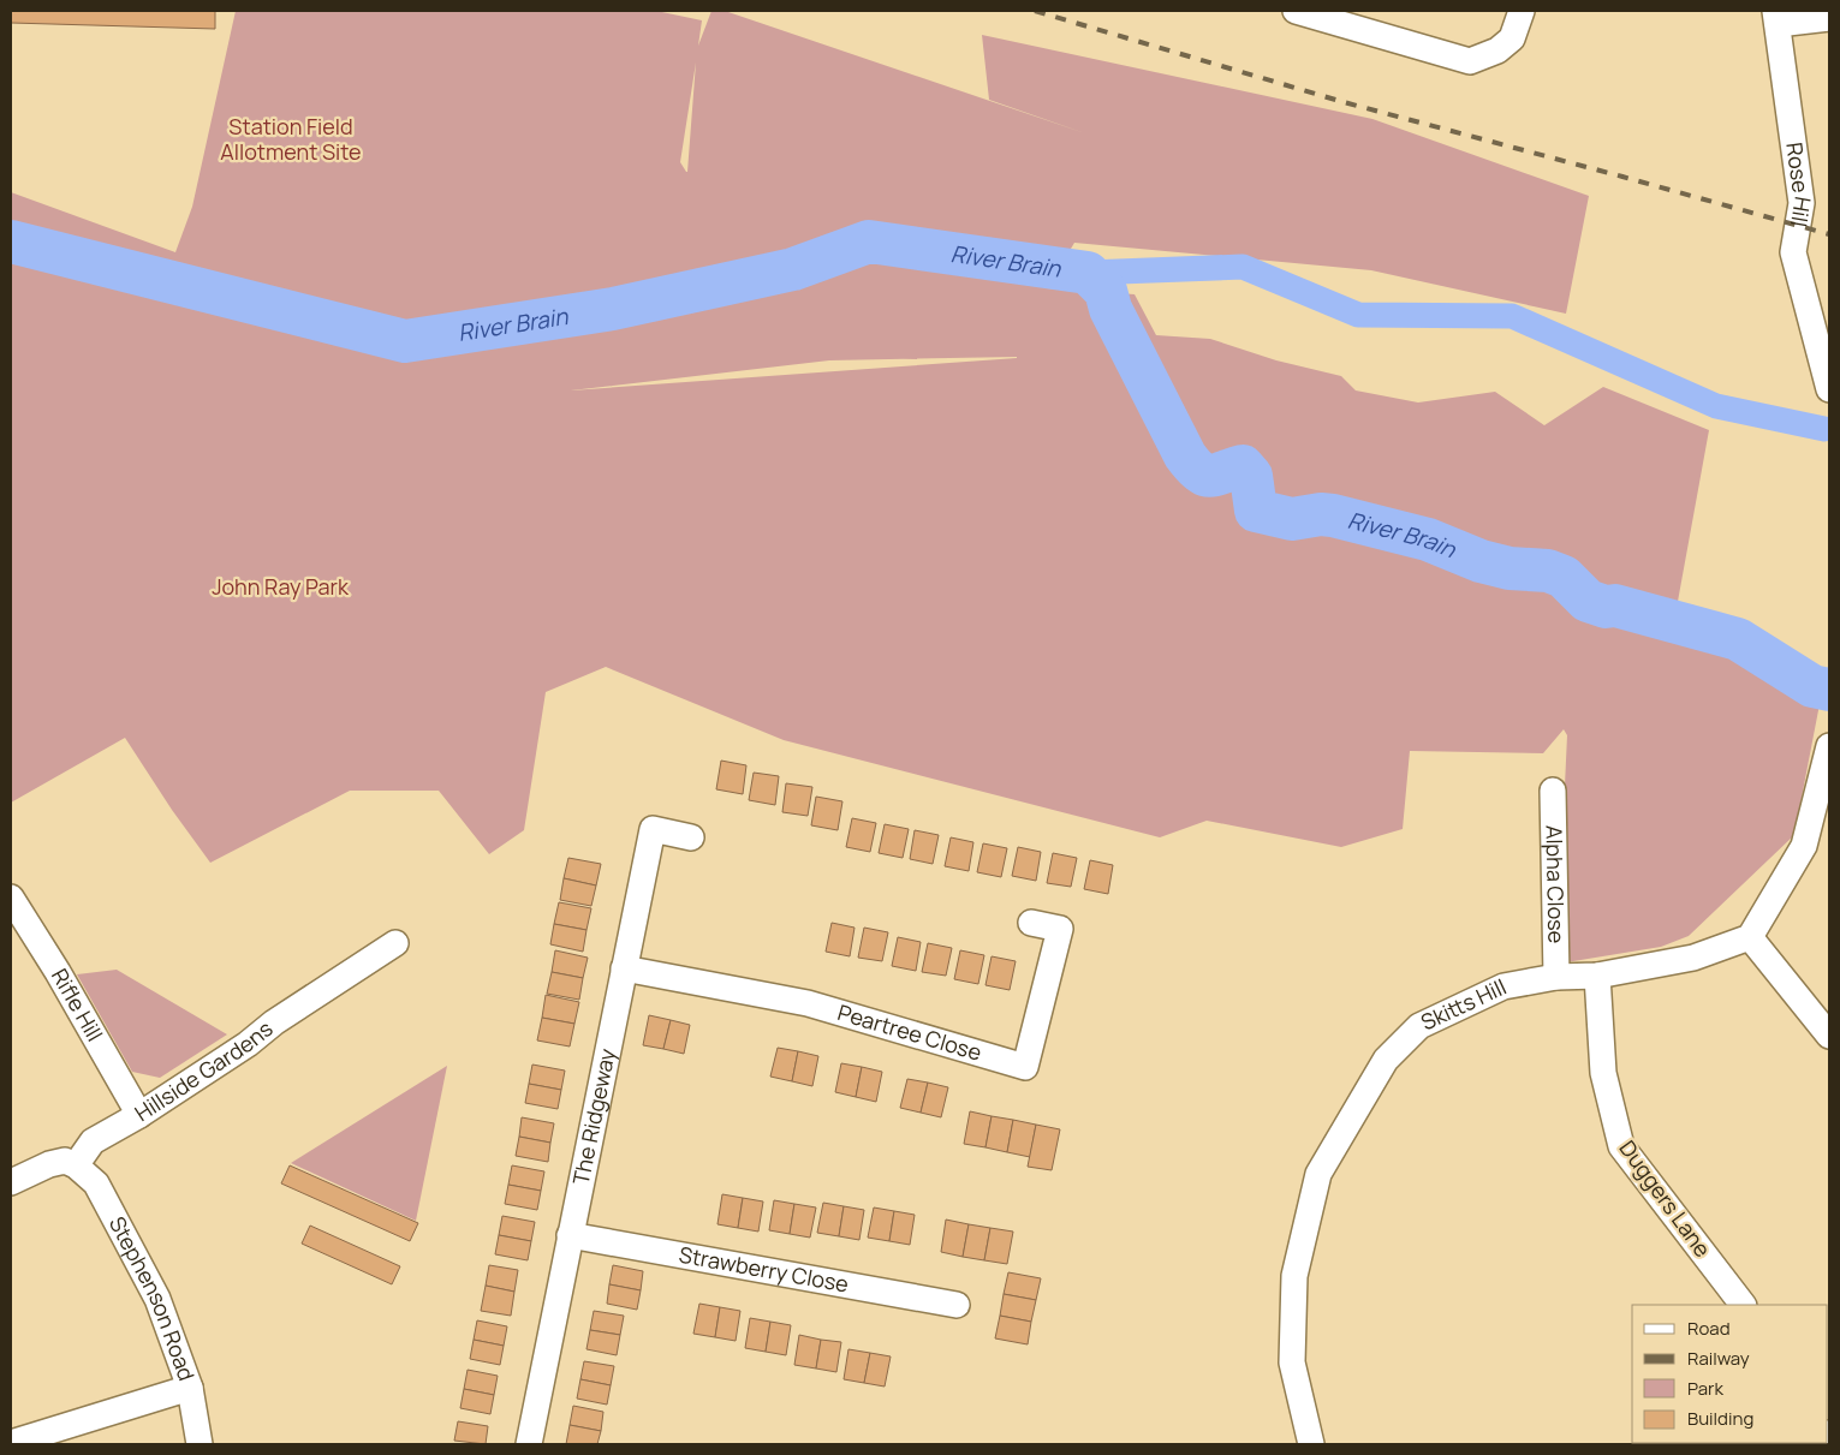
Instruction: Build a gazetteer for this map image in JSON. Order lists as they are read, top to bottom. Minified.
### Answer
{"streets":{"street":["Rose Hill","Alpha Close","Rifle Hill","Skitts Hill","Peartree Close","Hillside Gardens","The Ridgeway","Duggers Lane","Strawberry Close","Stephenson Road"]},"crossings":[["Alpha Close","Skitts Hill"],["Rifle Hill","Hillside Gardens"],["Skitts Hill","Duggers Lane"],["Peartree Close","The Ridgeway"],["Hillside Gardens","Stephenson Road"],["The Ridgeway","Strawberry Close"]],"water":["River Brain"],"parks":["Station Field Allotment Site","John Ray Park"],"legend":["Road","Railway","Park","Building"]}
